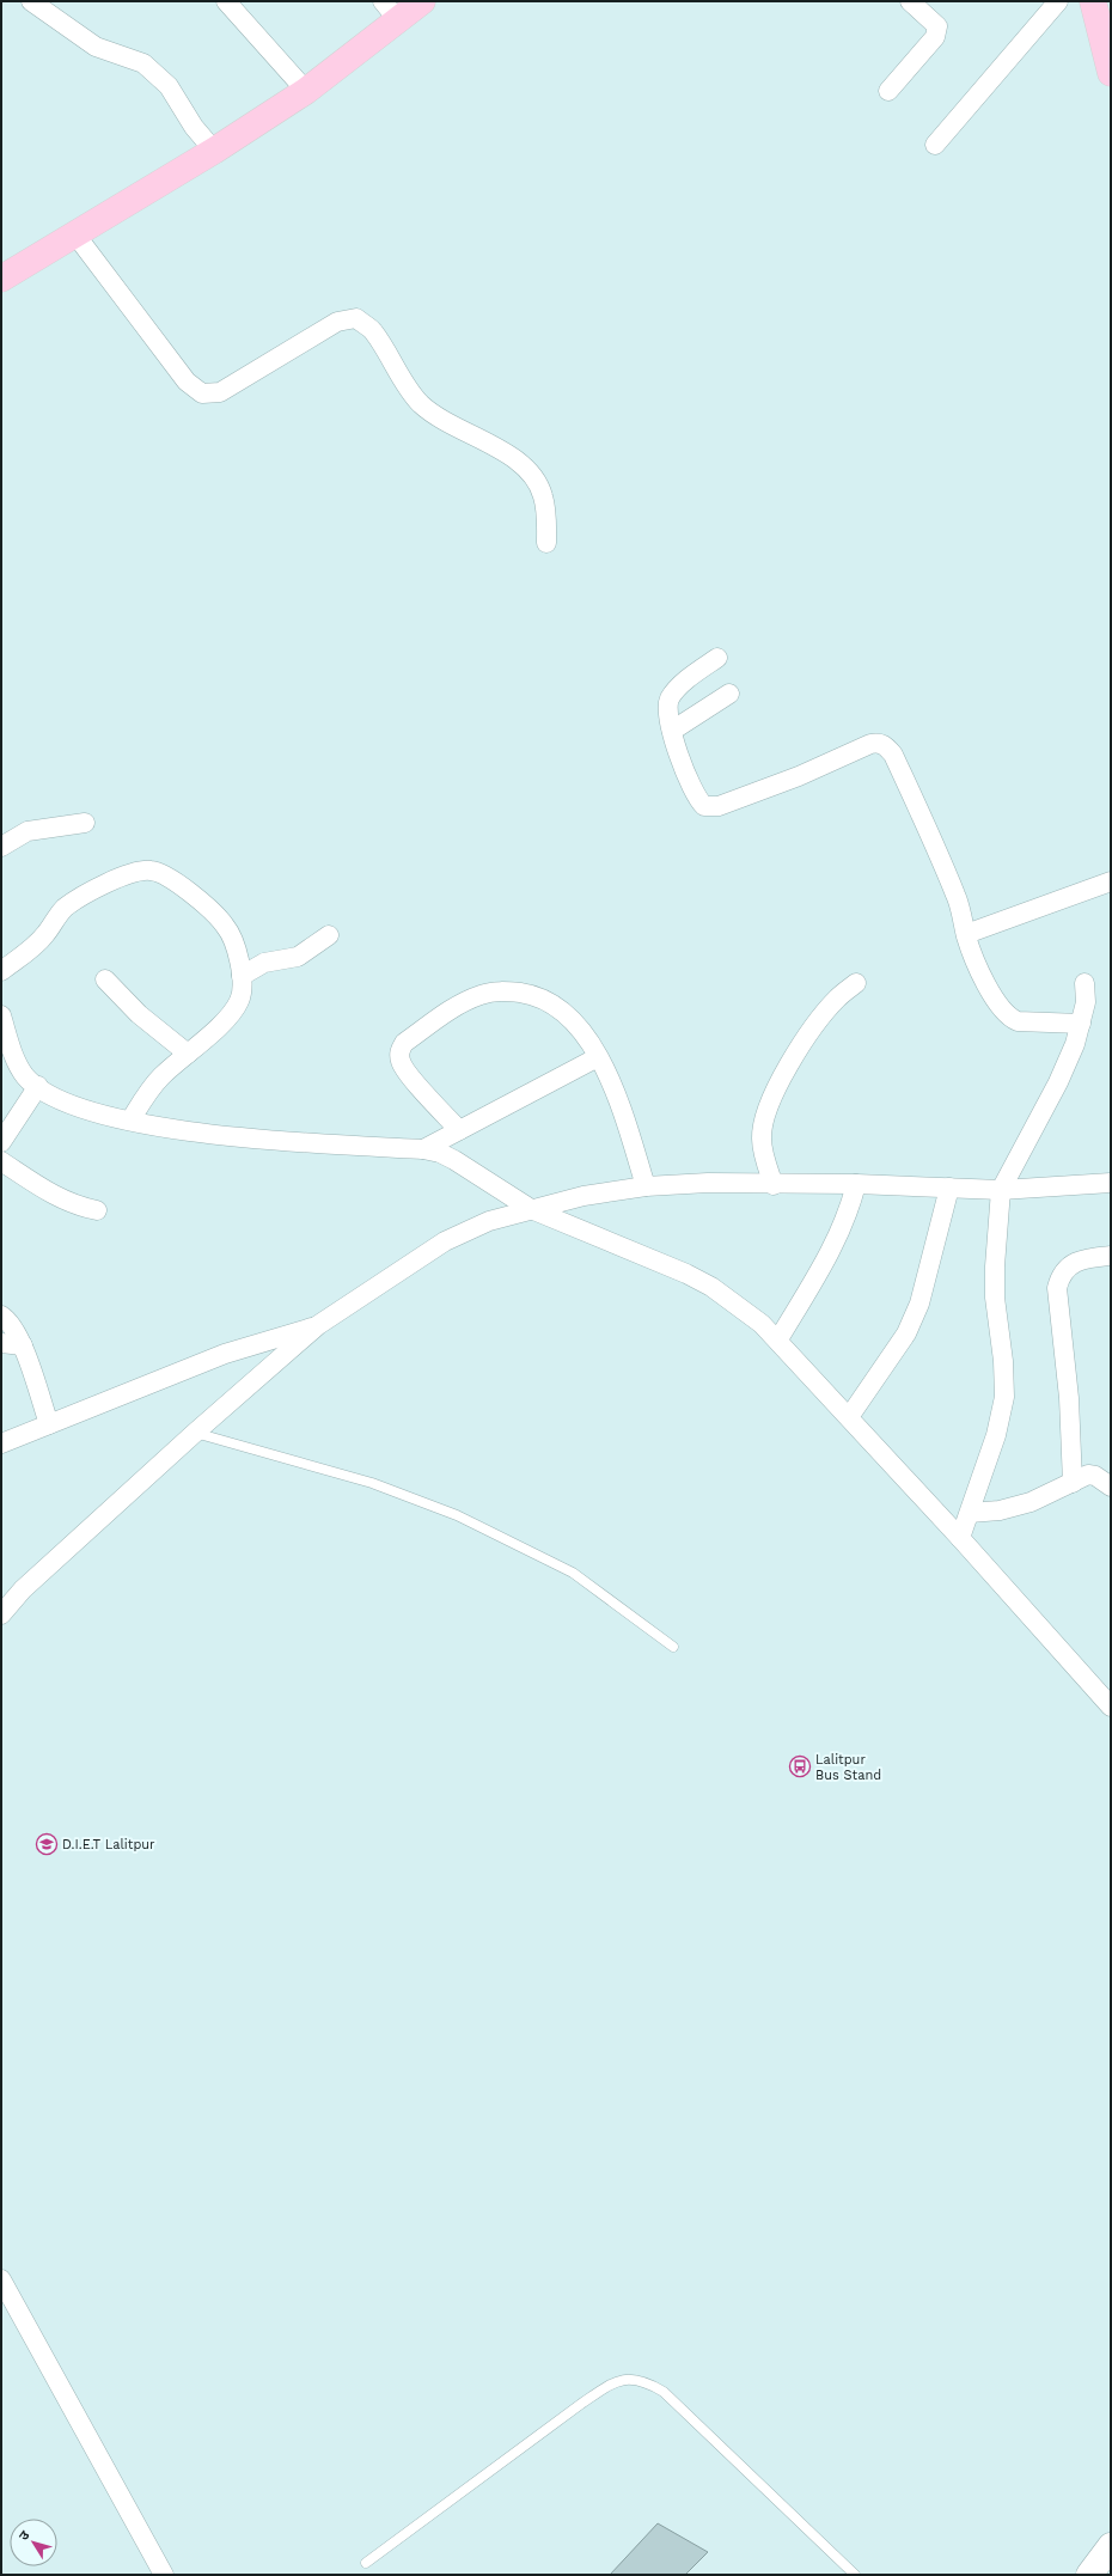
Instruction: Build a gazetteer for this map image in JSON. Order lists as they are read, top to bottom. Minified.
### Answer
{"places":{"bus stop":["Lalitpur Bus Stand"],"school or university":["D.I.E.T Lalitpur"]},"north":"top left"}
